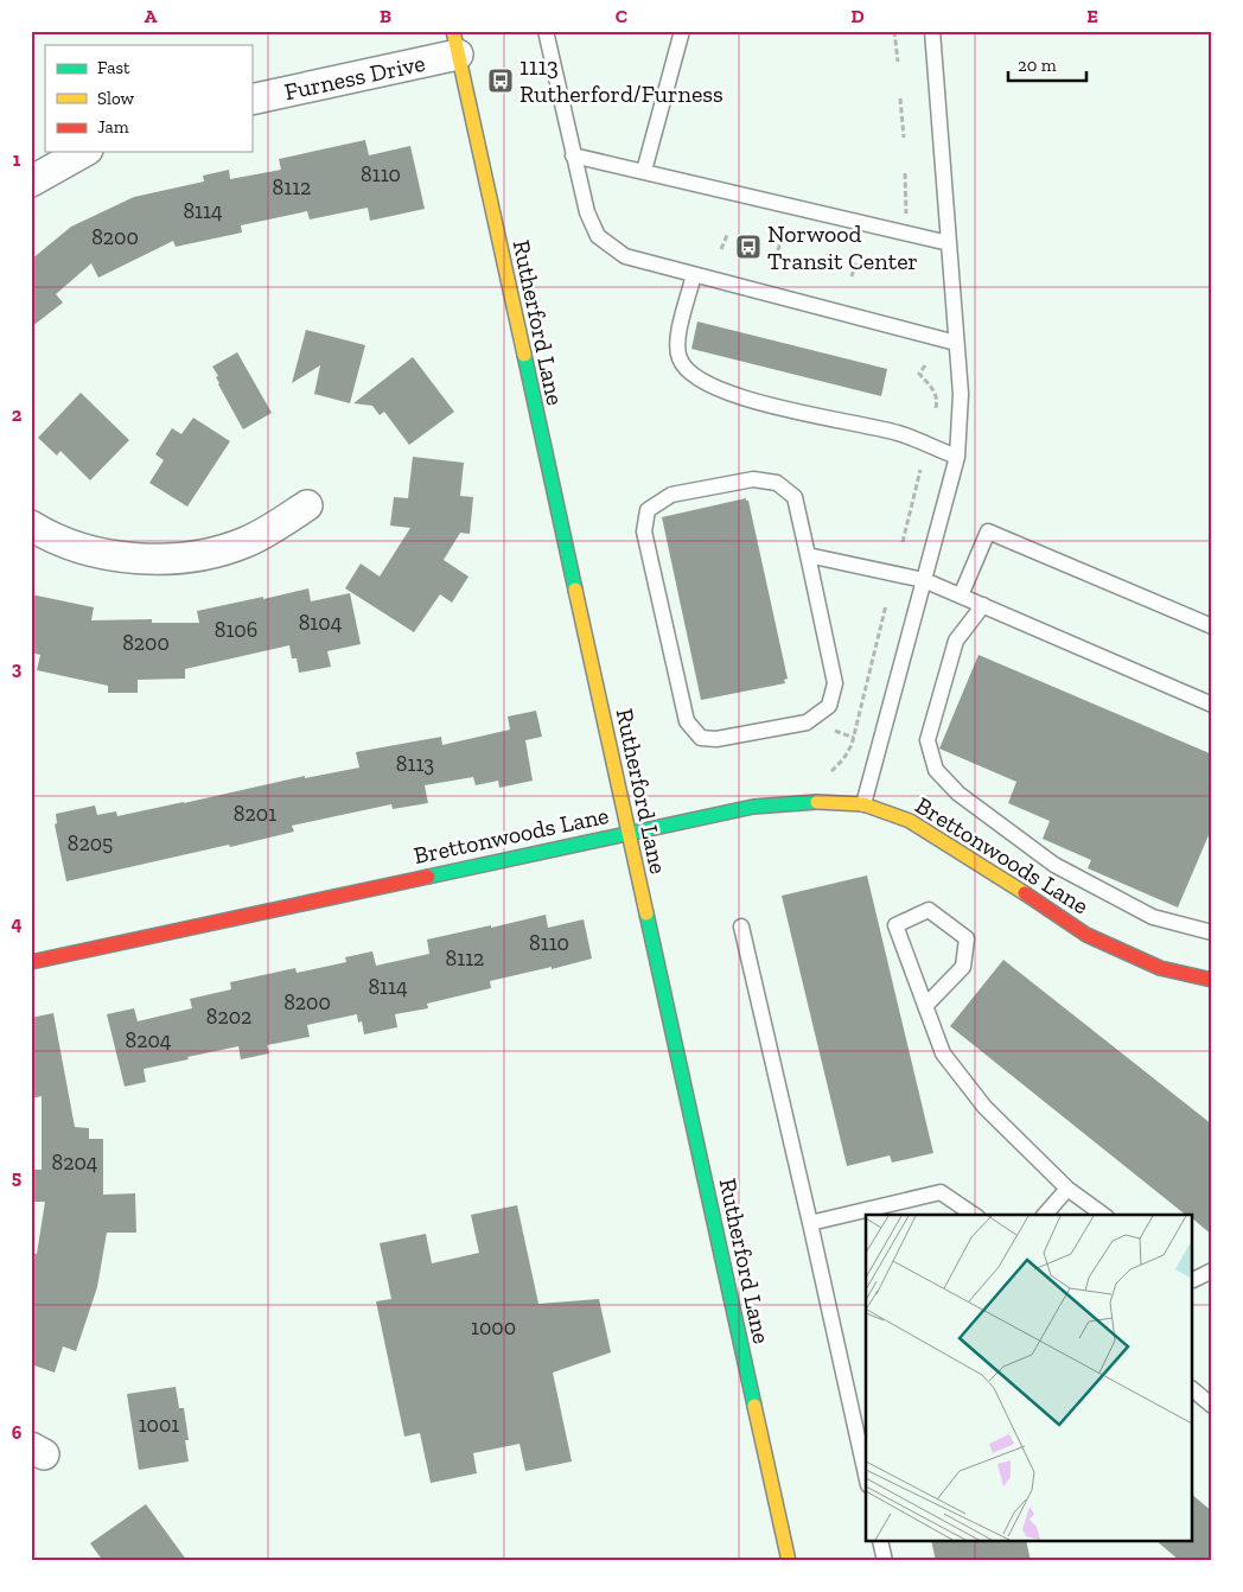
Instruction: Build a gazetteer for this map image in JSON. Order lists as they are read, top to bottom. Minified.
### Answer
{"streets":{"street":["Furness Drive","Rutherford Lane","Brettonwoods Lane"]},"crossings":[["Furness Drive","Rutherford Lane"],["Rutherford Lane","Brettonwoods Lane"]],"places":{"bus stop":["1113 Rutherford/Furness","Norwood Transit Center"]},"house_numbers":["8110","8112","8114","8200","8104","8106","8200","8113","8201","8205","8110","8112","8114","8200","8202","8204","8204","1000","1001"],"legend":["Fast","Slow","Jam"],"scale_bar":"20 m","grid":{"columns":["A","B","C","D","E"],"rows":["1","2","3","4","5","6"]}}
